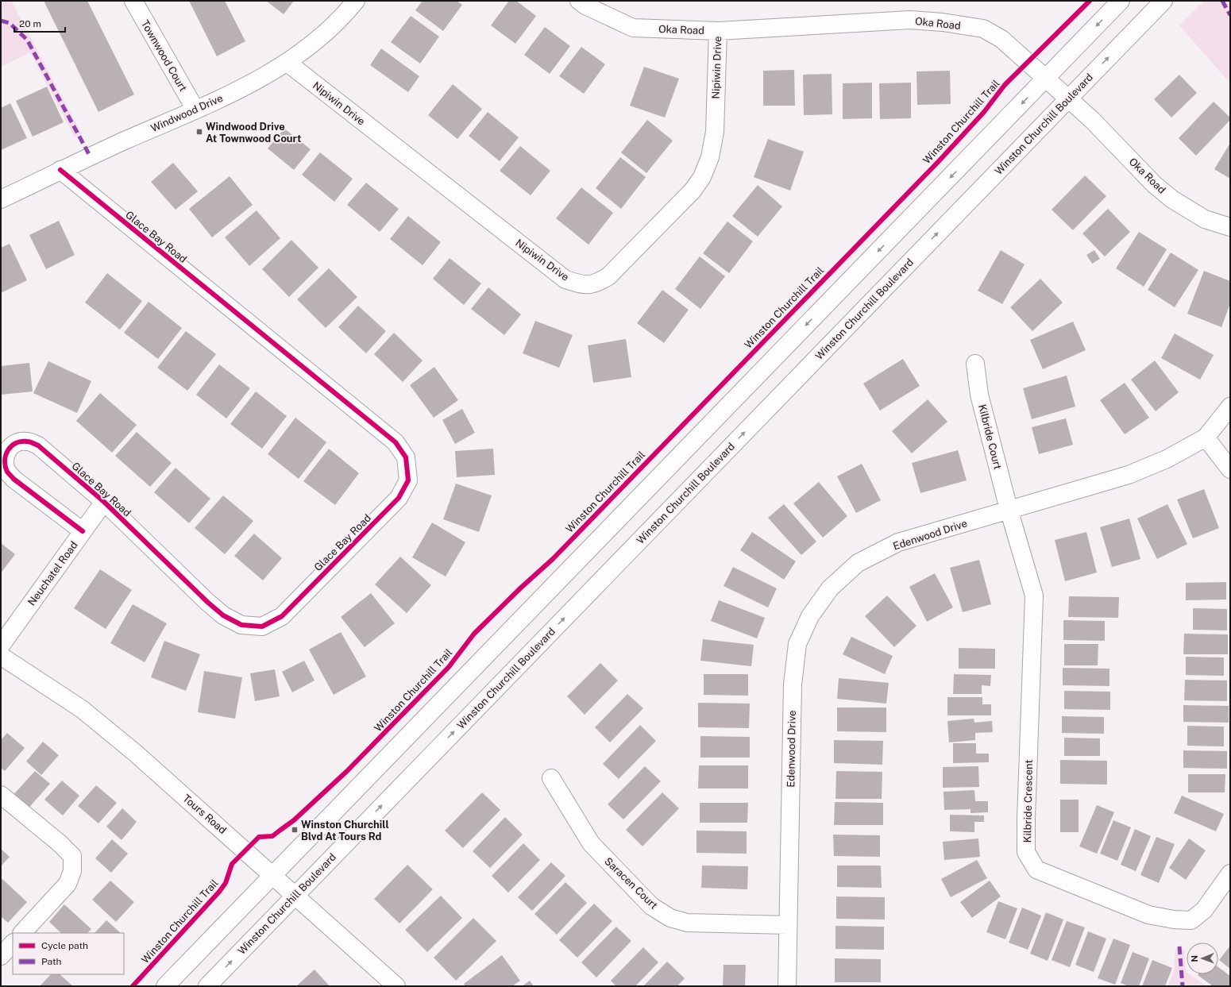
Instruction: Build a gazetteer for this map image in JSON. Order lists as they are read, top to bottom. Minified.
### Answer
{"streets":{"street":["Oka Road","Townwood Court","Nipiwin Drive","Windwood Drive","Winston Churchill Boulevard","Glace Bay Road","Kilbride Court","Edenwood Drive","Neuchatel Road","Kilbride Crescent","Tours Road","Saracen Court"],"cycle path":["Winston Churchill Trail"]},"crossings":[["Oka Road","Nipiwin Drive"],["Oka Road","Winston Churchill Boulevard"],["Townwood Court","Windwood Drive"],["Nipiwin Drive","Windwood Drive"],["Windwood Drive","Glace Bay Road"],["Winston Churchill Boulevard","Tours Road"],["Glace Bay Road","Neuchatel Road"],["Kilbride Court","Edenwood Drive"],["Kilbride Court","Kilbride Crescent"],["Edenwood Drive","Kilbride Crescent"],["Edenwood Drive","Saracen Court"]],"places":{"transit":["Windwood Drive At Townwood Court","Winston Churchill Blvd At Tours Rd"]},"legend":["Cycle path","Path"],"scale_bar":"20 m","north":"left"}
